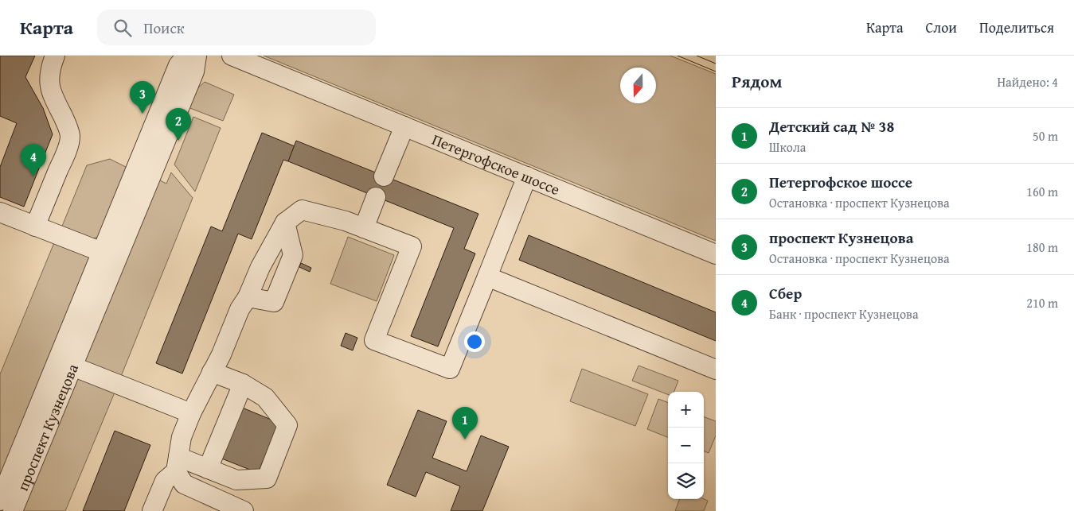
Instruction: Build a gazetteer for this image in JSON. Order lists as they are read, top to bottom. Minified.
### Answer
{"streets":{"street":["Петергофское шоссе","проспект Кузнецова"]},"north":"bottom","page":{"header":"Карта","search":"Поиск","nav":["Карта","Слои","Поделиться"],"heading":["Рядом","Найдено: 4"],"pins":["3","2","4","1"],"list":[{"mark":"1","name":"Детский сад № 38","note":"Школа","value":"50 m"},{"mark":"2","name":"Петергофское шоссе","note":"Остановка · проспект Кузнецова","value":"160 m"},{"mark":"3","name":"проспект Кузнецова","note":"Остановка · проспект Кузнецова","value":"180 m"},{"mark":"4","name":"Сбер","note":"Банк · проспект Кузнецова","value":"210 m"}],"map_buttons":["+","−"]}}
